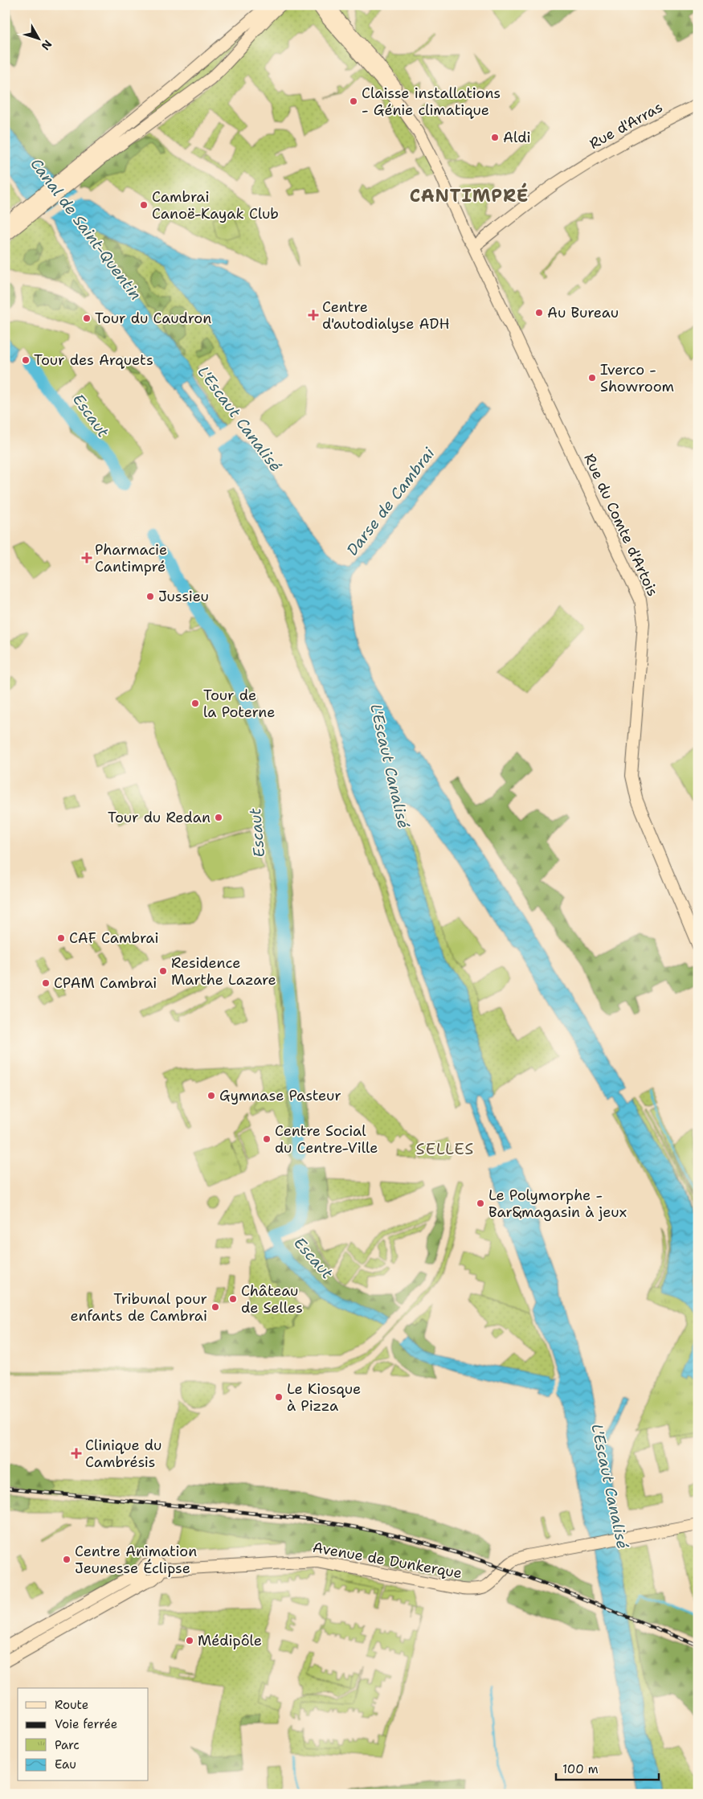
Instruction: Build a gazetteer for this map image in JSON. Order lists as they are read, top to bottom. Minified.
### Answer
{"streets":{"main road":["Rue d'Arras","Rue du Comte d'Artois","Avenue de Dunkerque"]},"crossings":[["Rue d'Arras","Rue du Comte d'Artois"]],"districts":["CANTIMPRÉ","SELLES"],"water":["Canal de Saint-Quentin","Escaut","L'Escaut Canalisé","Darse de Cambrai"],"places":{"other":["Claisse installations - Génie climatique","Aldi","Cambrai Canoë-Kayak Club","Au Bureau","Tour du Caudron","Tour des Arquets","Iverco - Showroom","Jussieu","Tour de la Poterne","Tour du Redan","CAF Cambrai","Residence Marthe Lazare","CPAM Cambrai","Gymnase Pasteur","Centre Social du Centre-Ville","Le Polymorphe - Bar&magasin à jeux","Château de Selles","Tribunal pour enfants de Cambrai","Le Kiosque à Pizza","Centre Animation Jeunesse Éclipse","Médipôle"],"health":["Centre d'autodialyse ADH","Pharmacie Cantimpré","Clinique du Cambrésis"]},"legend":["Route","Voie ferrée","Parc","Eau"],"scale_bar":"100 m","north":"bottom right"}
